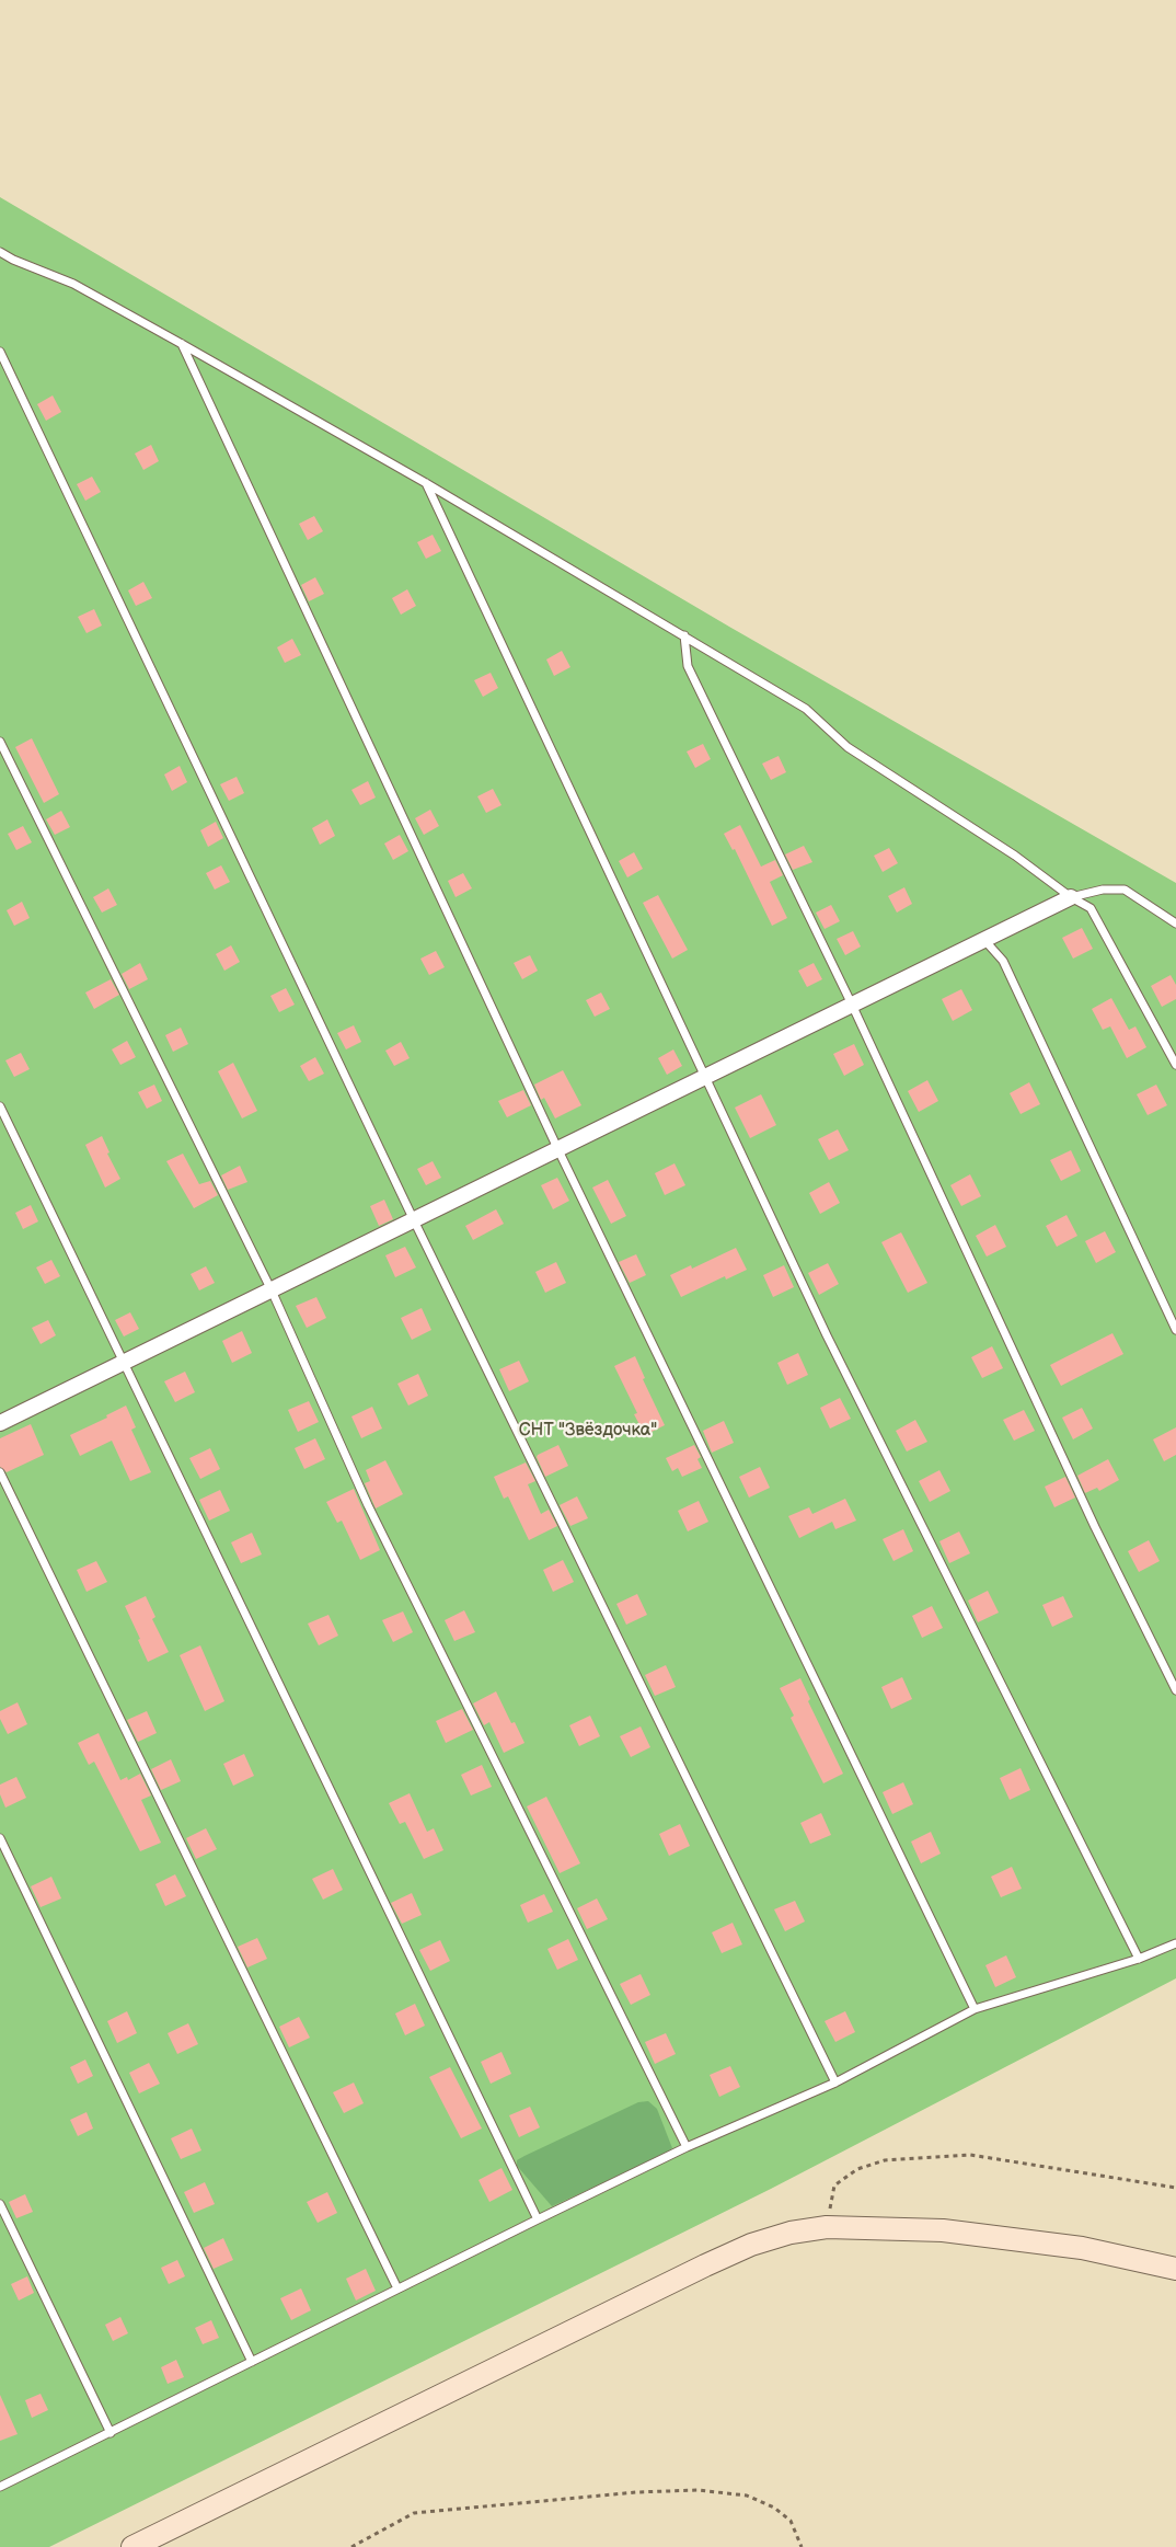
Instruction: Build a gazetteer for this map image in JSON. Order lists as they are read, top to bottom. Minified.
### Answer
{"parks":["СНТ \"Звёздочка\""]}
